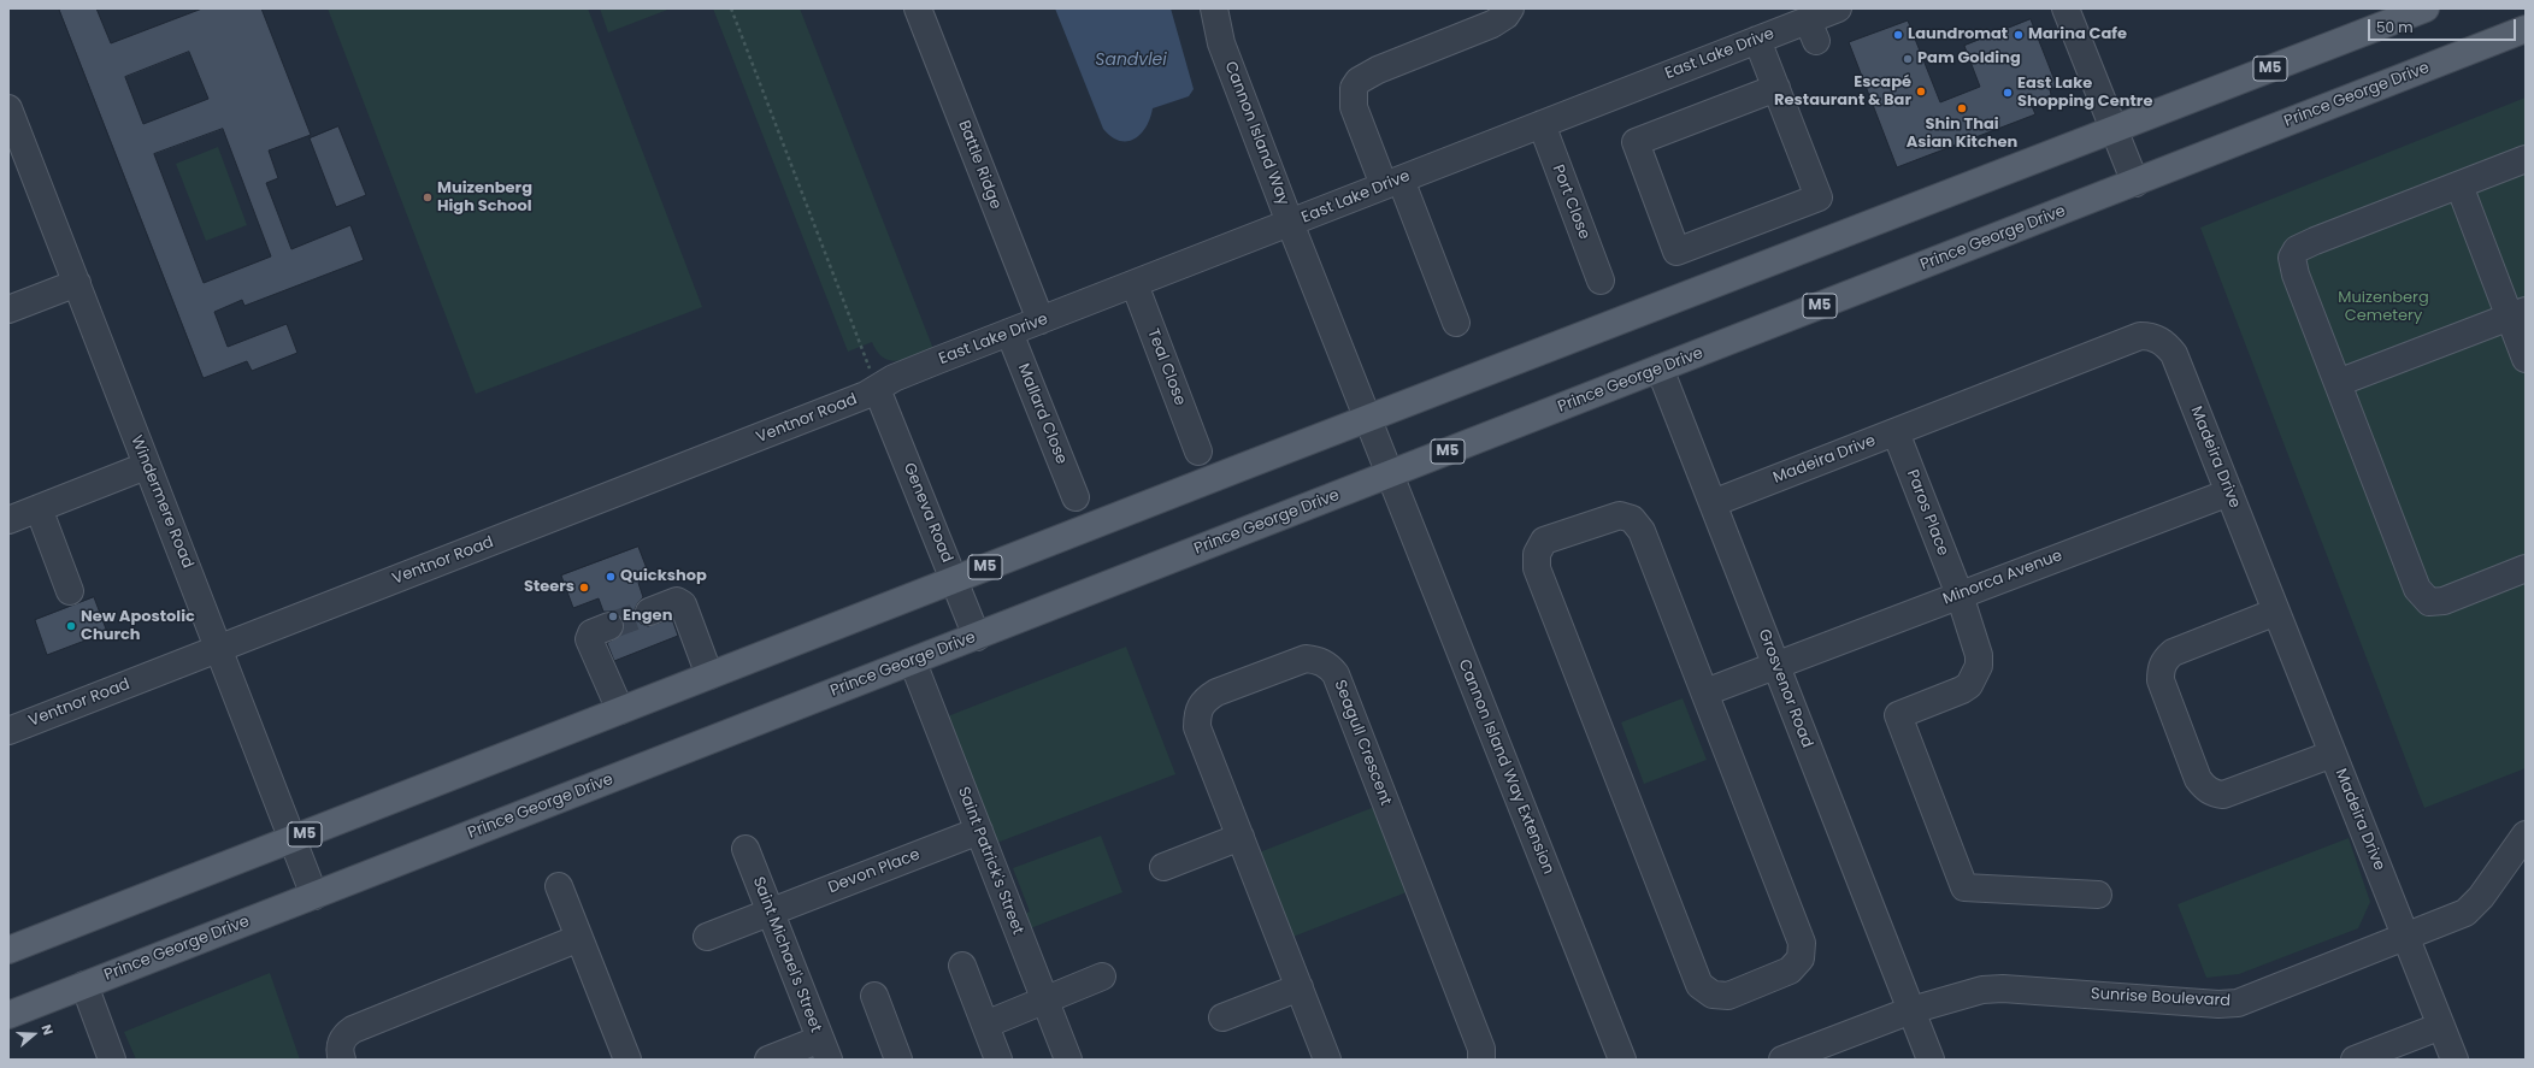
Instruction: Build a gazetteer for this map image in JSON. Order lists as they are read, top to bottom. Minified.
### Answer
{"streets":{"main road":["M5","Prince George Drive"],"street":["East Lake Drive","Cannon Island Way","Battle Ridge","Port Close","Teal Close","Mallard Close","Ventnor Road","Madeira Drive","Windermere Road","Geneva Road","Paros Place","Minorca Avenue","Grosvenor Road","Seagull Crescent","Cannon Island Way Extension","Saint Patrick's Street","Devon Place","Saint Michael's Street","Sunrise Boulevard"]},"crossings":[["East Lake Drive","Cannon Island Way"],["East Lake Drive","Battle Ridge"],["East Lake Drive","Port Close"],["East Lake Drive","Teal Close"],["East Lake Drive","Mallard Close"],["East Lake Drive","Ventnor Road"],["East Lake Drive","Geneva Road"],["M5","Cannon Island Way"],["M5","Windermere Road"],["M5","Geneva Road"],["Prince George Drive","Cannon Island Way"],["Prince George Drive","Windermere Road"],["Prince George Drive","Geneva Road"],["Prince George Drive","Grosvenor Road"],["Prince George Drive","Cannon Island Way Extension"],["Prince George Drive","Saint Patrick's Street"],["Cannon Island Way","Cannon Island Way Extension"],["Ventnor Road","Windermere Road"],["Ventnor Road","Geneva Road"],["Madeira Drive","Paros Place"],["Madeira Drive","Minorca Avenue"],["Madeira Drive","Grosvenor Road"],["Madeira Drive","Sunrise Boulevard"],["Paros Place","Minorca Avenue"],["Minorca Avenue","Grosvenor Road"],["Grosvenor Road","Sunrise Boulevard"],["Saint Patrick's Street","Devon Place"],["Devon Place","Saint Michael's Street"]],"water":["Sandvlei"],"parks":["Muizenberg Cemetery"],"places":["Laundromat","Marina Cafe","Pam Golding","Escapé Restaurant & Bar","East Lake Shopping Centre","Shin Thai Asian Kitchen","Muizenberg High School","Quickshop","Steers","Engen","New Apostolic Church"],"scale_bar":"50 m","north":"right"}
